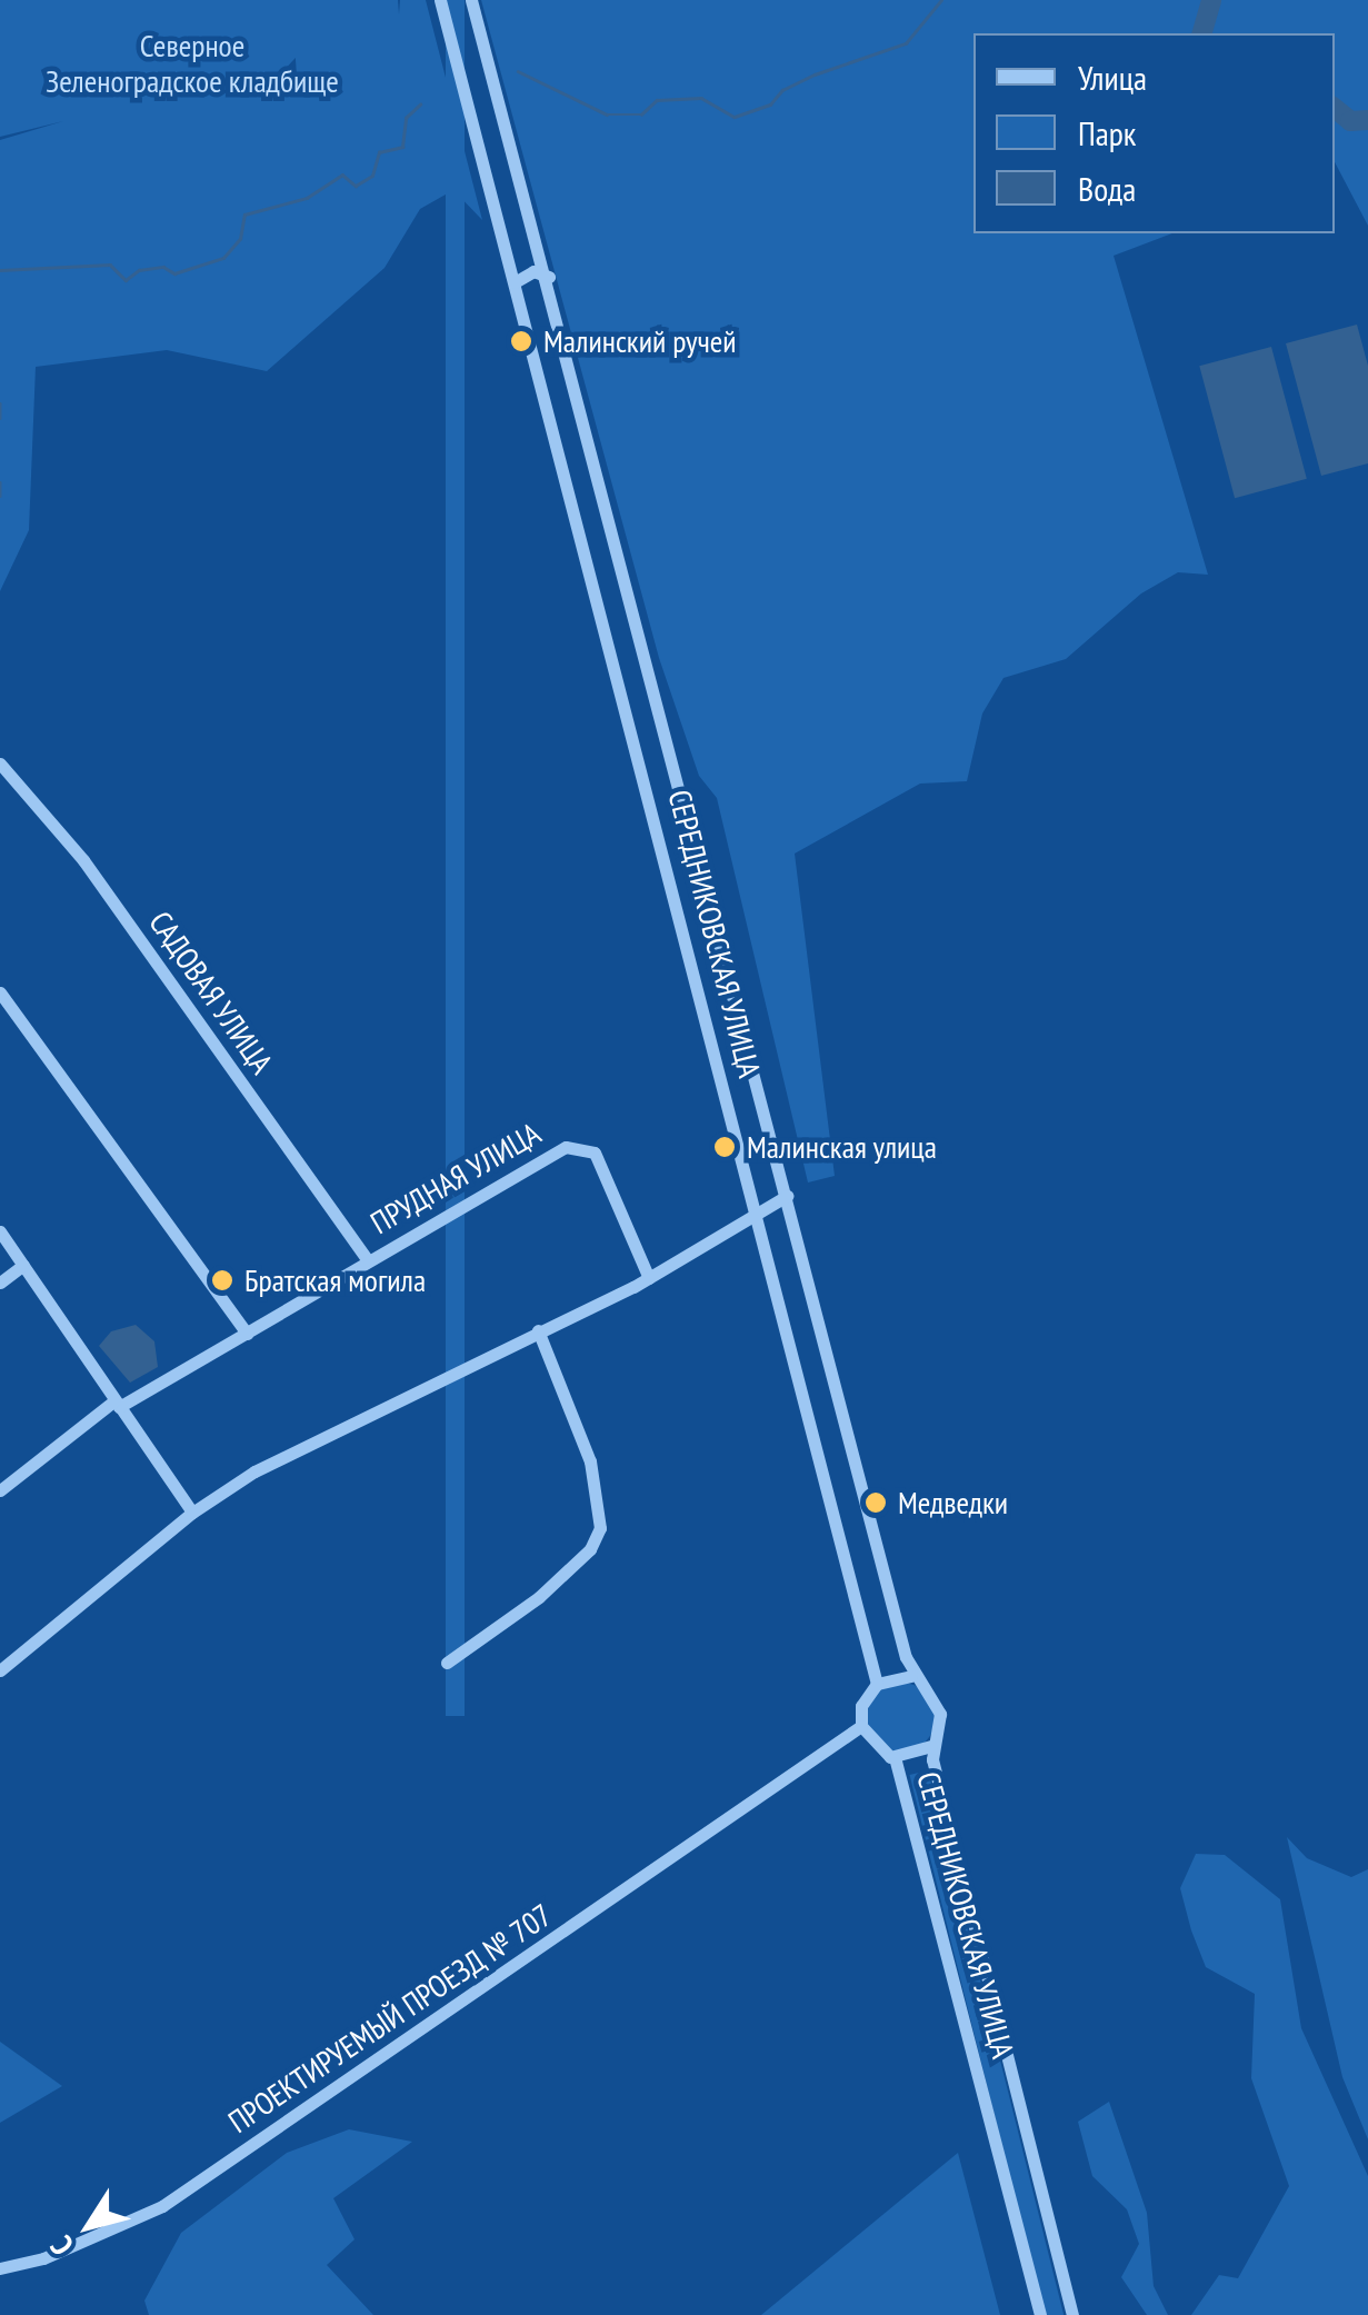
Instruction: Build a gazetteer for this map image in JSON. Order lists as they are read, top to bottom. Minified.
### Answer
{"streets":{"street":["СЕРЕДНИКОВСКАЯ УЛИЦА","САДОВАЯ УЛИЦА","ПРУДНАЯ УЛИЦА","ПРОЕКТИРУЕМЫЙ ПРОЕЗД № 707"]},"crossings":[["СЕРЕДНИКОВСКАЯ УЛИЦА","ПРОЕКТИРУЕМЫЙ ПРОЕЗД № 707"],["САДОВАЯ УЛИЦА","ПРУДНАЯ УЛИЦА"]],"parks":["Северное Зеленоградское кладбище"],"places":["Малинский ручей","Малинская улица","Братская могила","Медведки"],"legend":["Улица","Парк","Вода"],"north":"bottom left"}
